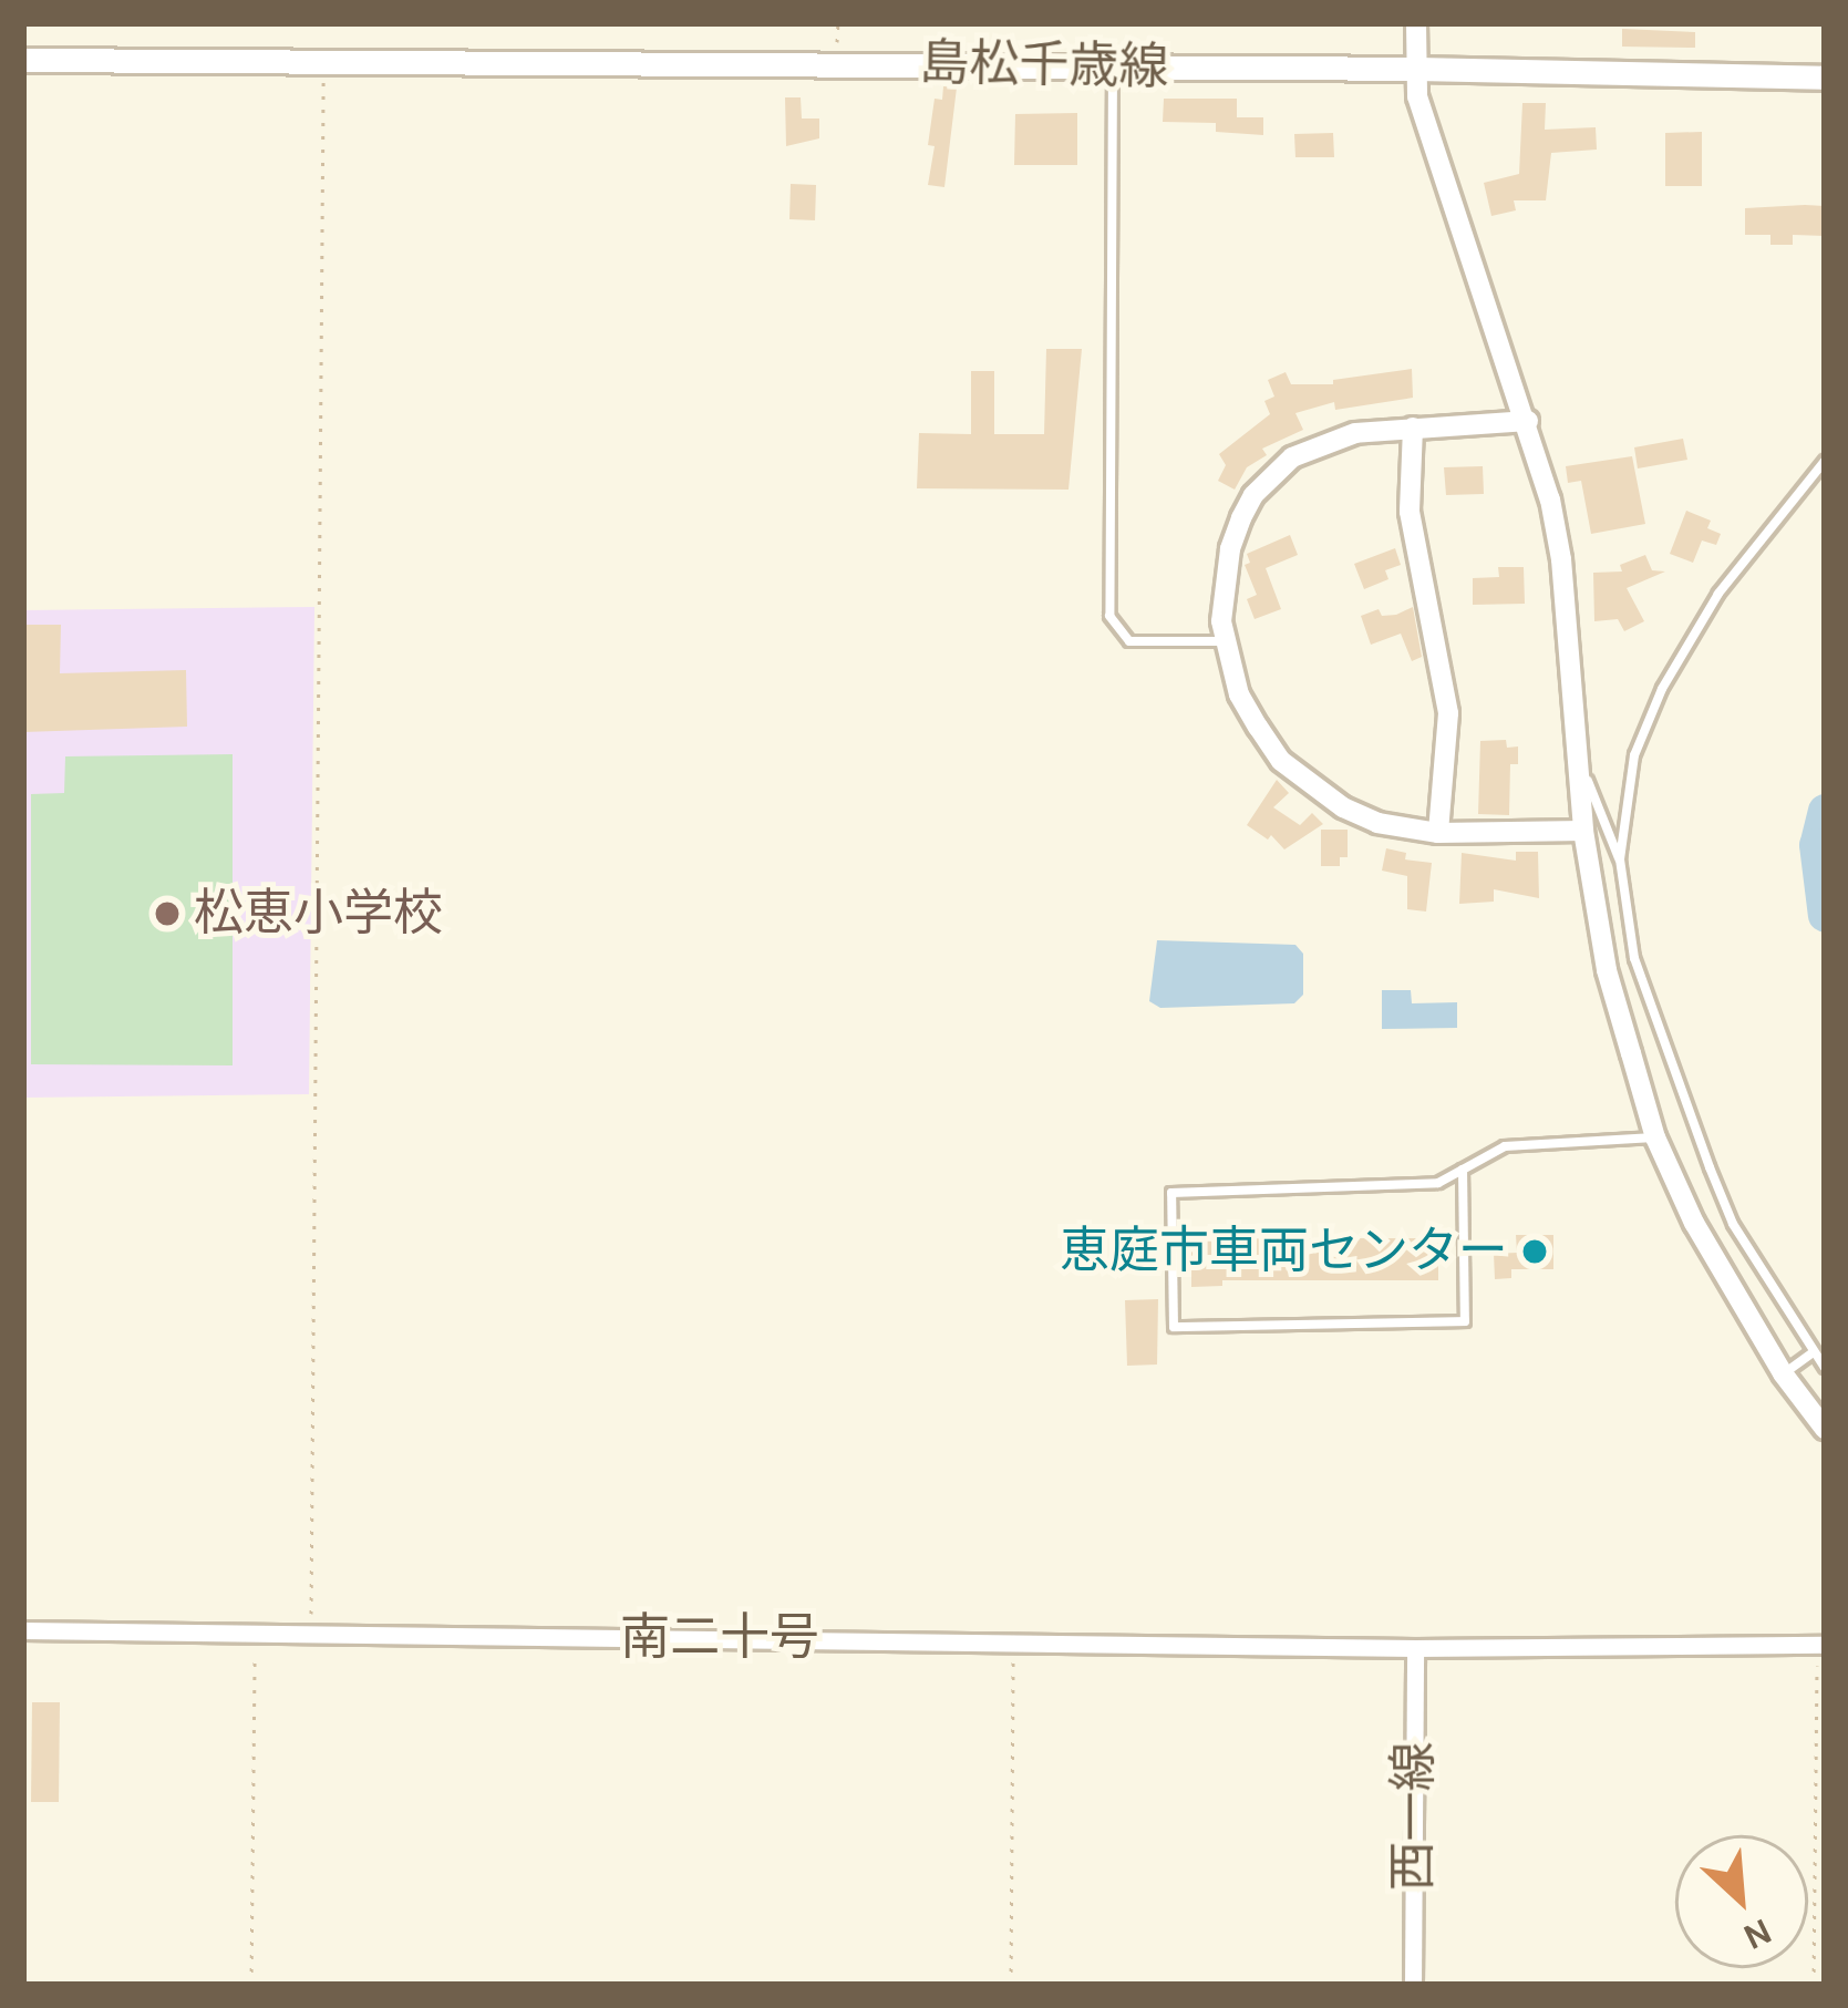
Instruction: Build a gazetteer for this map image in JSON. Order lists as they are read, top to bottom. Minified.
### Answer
{"streets":{"main road":["島松千歳線"],"street":["南二十号","西一線"]},"crossings":[["南二十号","西一線"]],"places":["松恵小学校","恵庭市車両センター"],"north":"bottom right"}
